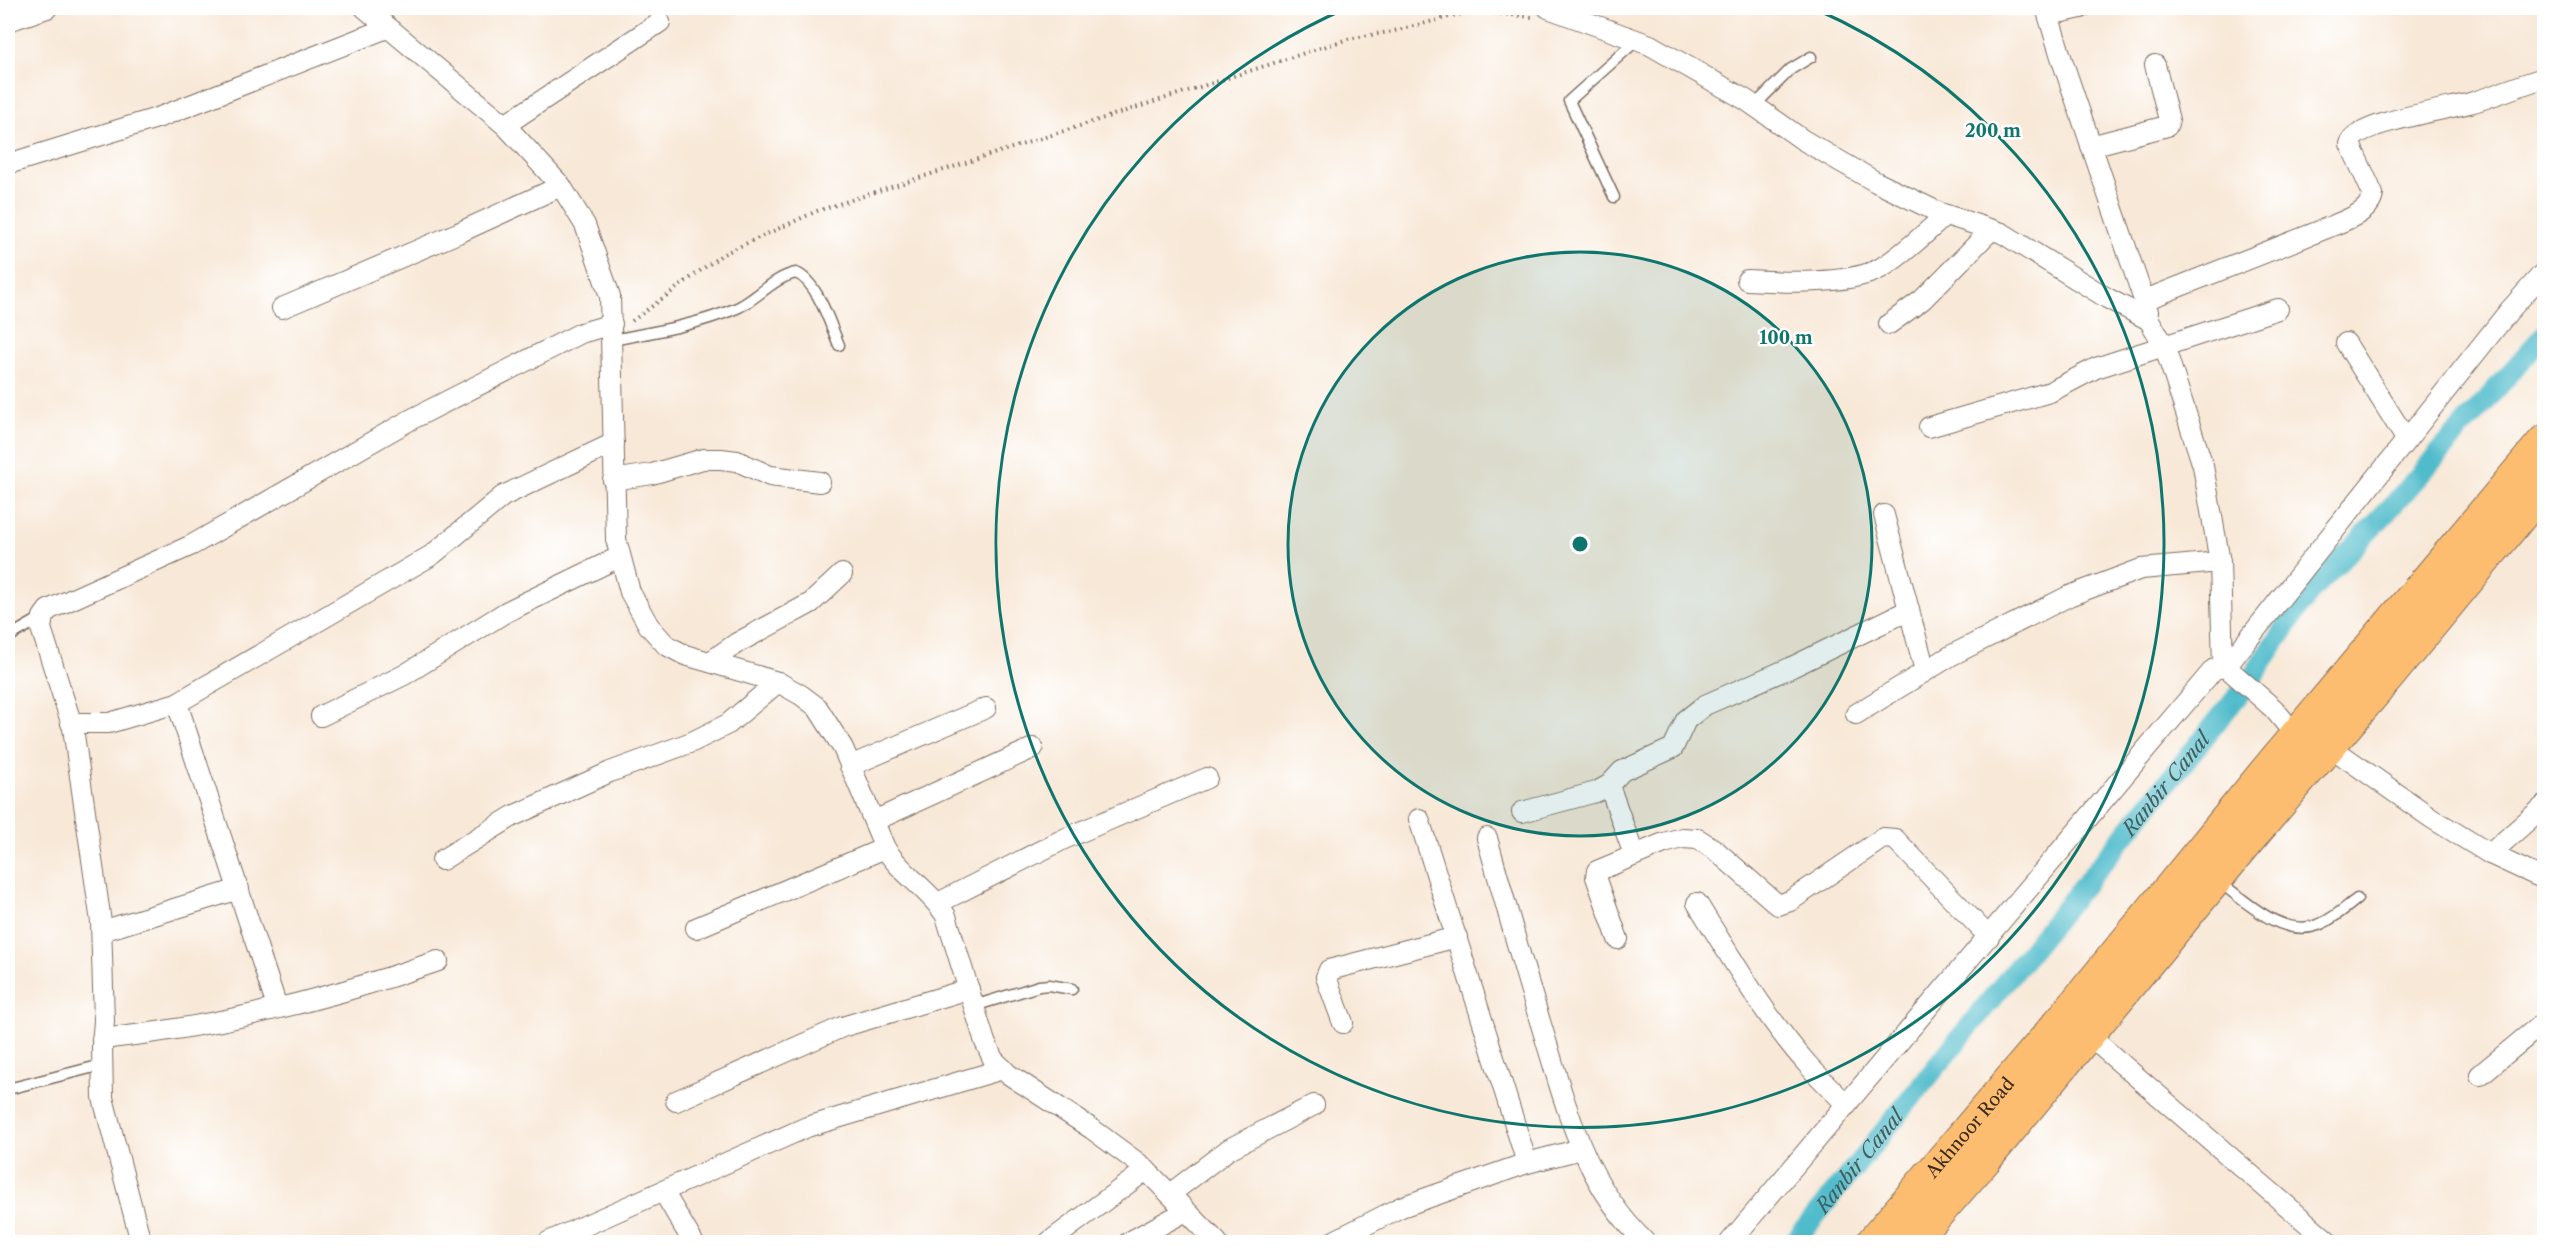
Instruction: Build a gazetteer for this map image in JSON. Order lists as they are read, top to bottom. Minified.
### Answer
{"streets":{"highway":["Akhnoor Road"]},"water":["Ranbir Canal"],"rings":["200 m","100 m"]}
